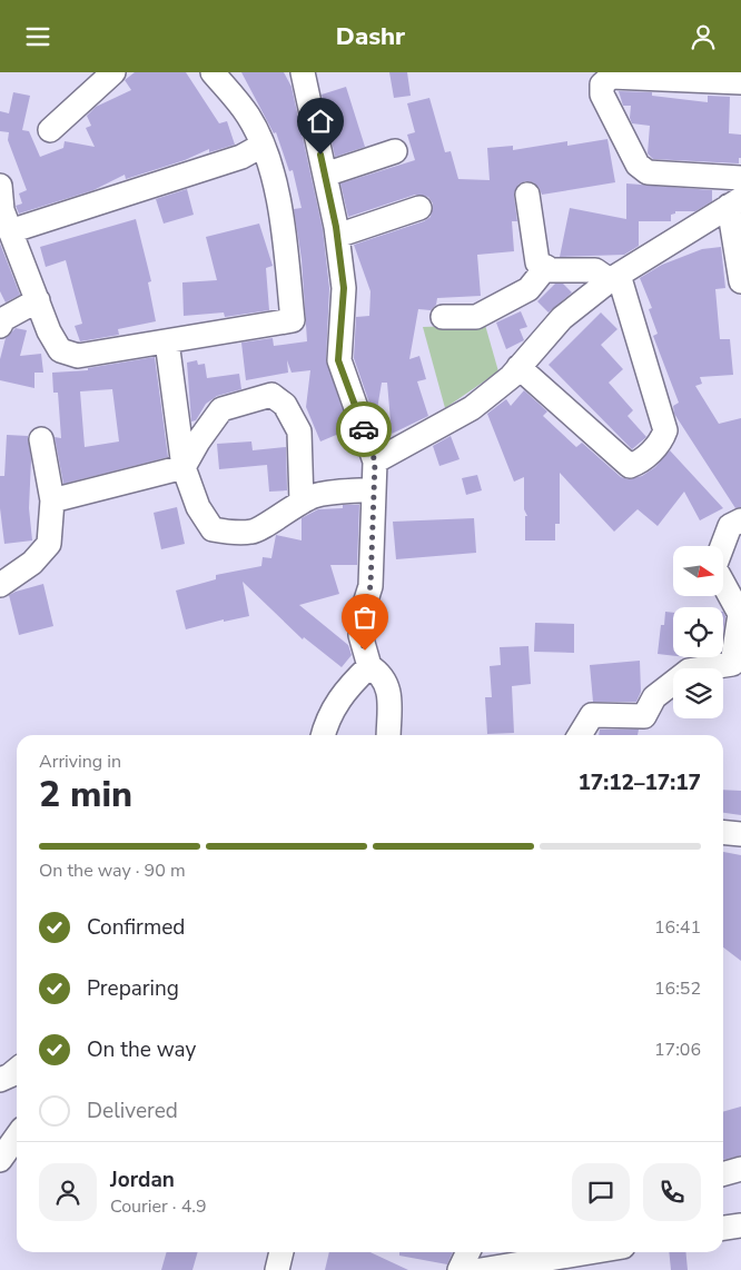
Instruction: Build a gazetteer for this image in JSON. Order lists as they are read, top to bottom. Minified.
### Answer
{"north":"right","page":{"header":"Dashr","heading":["2 min","Arriving in","17:12–17:17"],"panel":["Jordan","Courier · 4.9"],"bar":"On the way · 90 m","list":[["Confirmed","16:41"],["Preparing","16:52"],["On the way","17:06"],"Delivered"]}}
